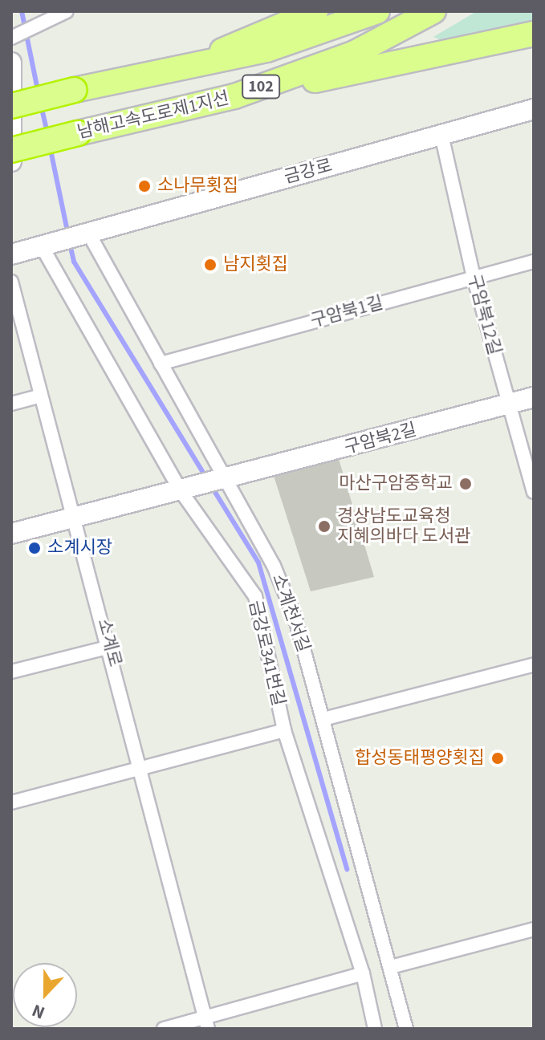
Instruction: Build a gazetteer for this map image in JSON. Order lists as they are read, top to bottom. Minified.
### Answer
{"streets":{"highway":["102","남해고속도로제1지선"],"main road":["금강로","구암북2길"],"street":["구암북1길","구암북12길","소계천서길","소계로","금강로341번길"]},"crossings":[["금강로","구암북12길"],["금강로","소계천서길"],["금강로","금강로341번길"],["구암북1길","구암북12길"],["구암북1길","소계천서길"],["구암북12길","구암북2길"],["구암북2길","소계천서길"],["구암북2길","금강로341번길"]],"places":["소나무횟집","남지횟집","마산구암중학교","경상남도교육청 지혜의바다 도서관","소계시장","합성동태평양횟집"],"north":"bottom"}
